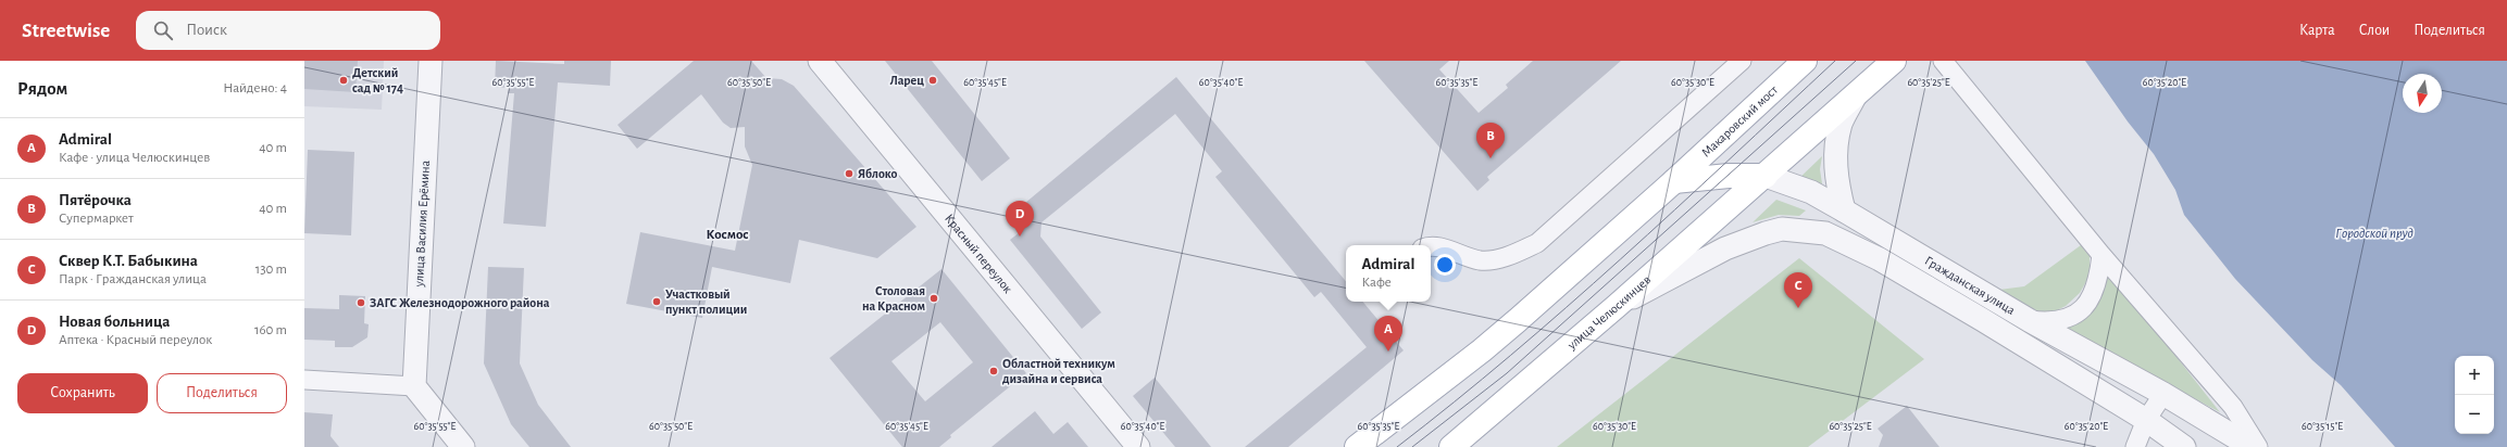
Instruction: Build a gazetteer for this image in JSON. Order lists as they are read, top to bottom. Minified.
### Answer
{"streets":{"main road":["Макаровский мост","Гражданская улица","улица Челюскинцев"],"street":["улица Василия Ерёмина","Красный переулок"]},"crossings":[["Макаровский мост","Гражданская улица"],["Гражданская улица","улица Челюскинцев"]],"districts":["Космос"],"water":["Городской пруд"],"places":["Детский сад № 174","Ларец","Яблоко","Столовая на Красном","Участковый пункт полиции","ЗАГС Железнодорожного района","Областной техникум дизайна и сервиса"],"north":"bottom","page":{"header":"Streetwise","search":"Поиск","nav":["Карта","Слои","Поделиться"],"heading":["Рядом","Найдено: 4"],"list":[{"mark":"A","name":"Admiral","note":"Кафе · улица Челюскинцев","value":"40 m"},{"mark":"B","name":"Пятёрочка","note":"Супермаркет","value":"40 m"},{"mark":"C","name":"Сквер К.Т. Бабыкина","note":"Парк · Гражданская улица","value":"130 m"},{"mark":"D","name":"Новая больница","note":"Аптека · Красный переулок","value":"160 m"}],"pins":["B","D","C","A"],"popup":["Admiral","Кафе"],"map_buttons":["+","−"],"buttons":["Сохранить","Поделиться"]},"coordinates":["60°35'55\"E","60°35'50\"E","60°35'45\"E","60°35'40\"E","60°35'35\"E","60°35'30\"E","60°35'25\"E","60°35'20\"E","60°35'15\"E"]}
